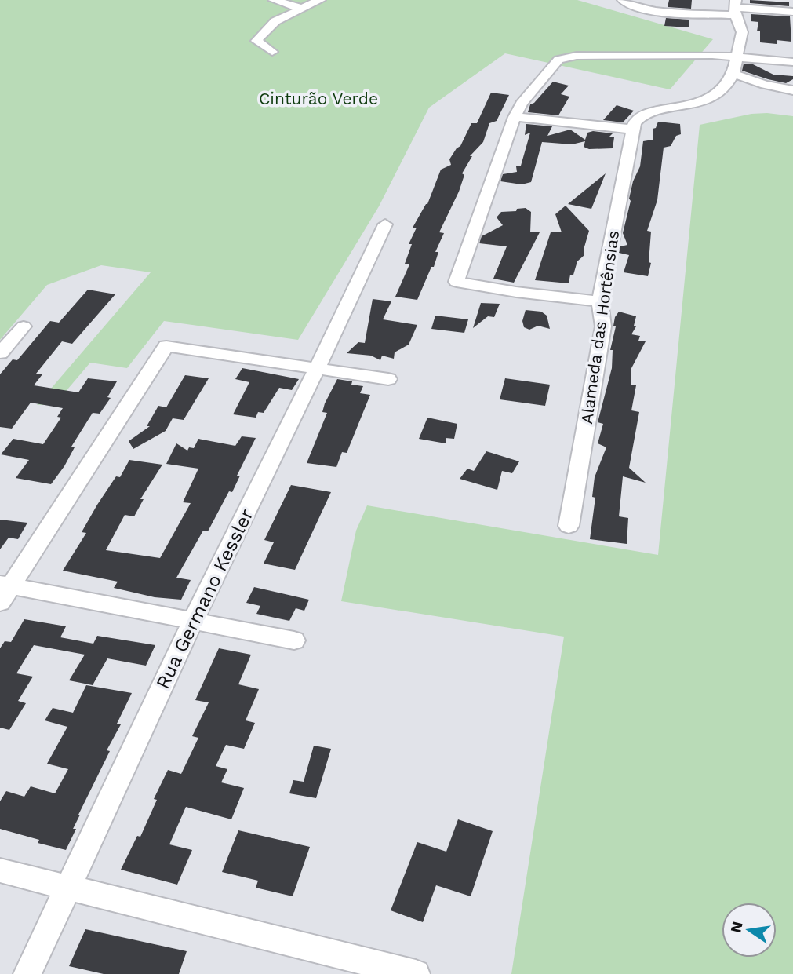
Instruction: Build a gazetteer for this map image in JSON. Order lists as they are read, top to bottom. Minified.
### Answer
{"streets":{"street":["Alameda das Hortênsias","Rua Germano Kessler"]},"parks":["Cinturão Verde"],"north":"left"}
